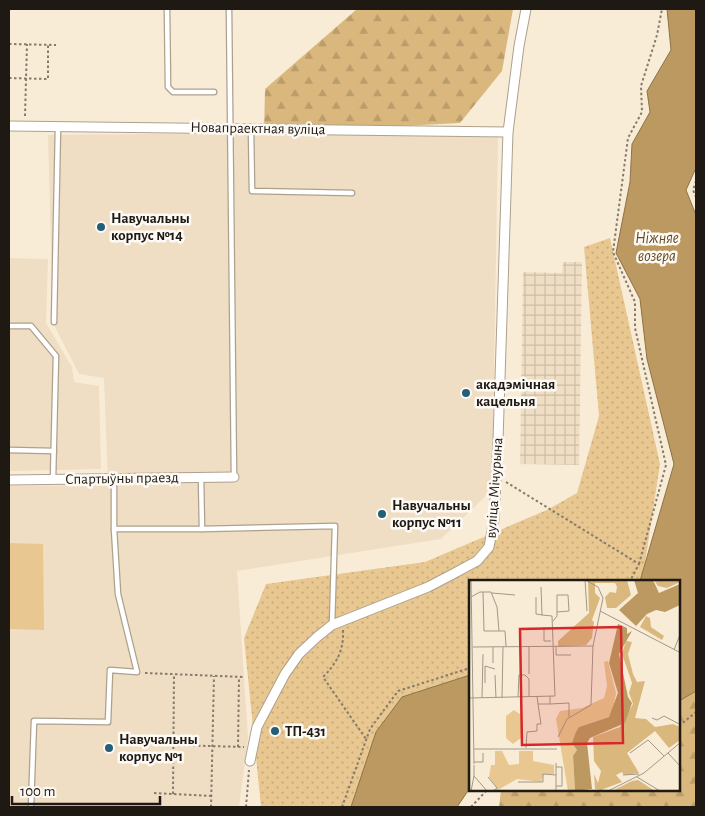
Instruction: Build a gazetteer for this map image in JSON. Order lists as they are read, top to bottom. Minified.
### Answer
{"streets":{"street":["Новапраектная вуліца","Спартыўны праезд","вуліца Мічурына"]},"crossings":[["Новапраектная вуліца","вуліца Мічурына"]],"water":["Ніжняе возера"],"places":["Навучальны корпус №14","акадэмічная кацельня","Навучальны корпус №11","ТП-431","Навучальны корпус №1"],"scale_bar":"100 m"}
